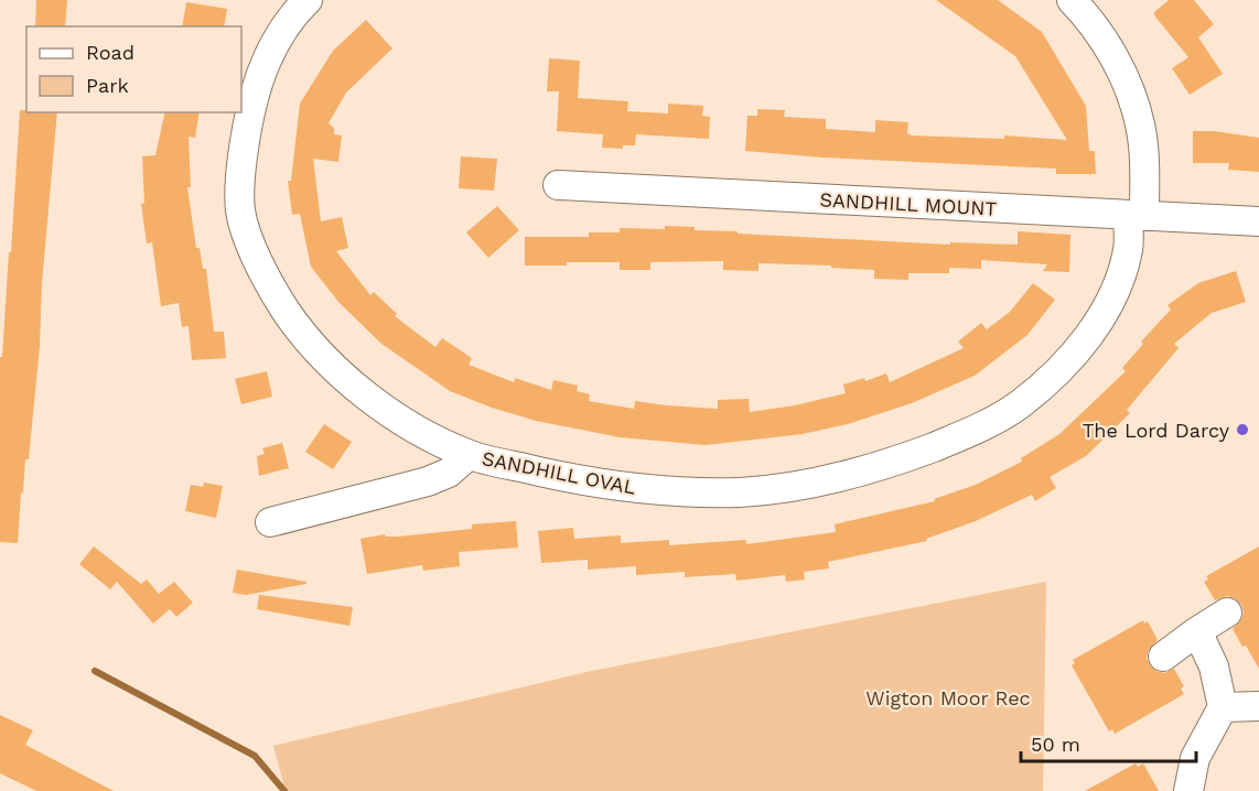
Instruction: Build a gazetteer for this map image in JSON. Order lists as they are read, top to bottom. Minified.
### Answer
{"streets":{"street":["SANDHILL MOUNT","SANDHILL OVAL"]},"crossings":[["SANDHILL MOUNT","SANDHILL OVAL"]],"parks":["Wigton Moor Rec"],"places":["The Lord Darcy"],"legend":["Road","Park"],"scale_bar":"50 m"}
